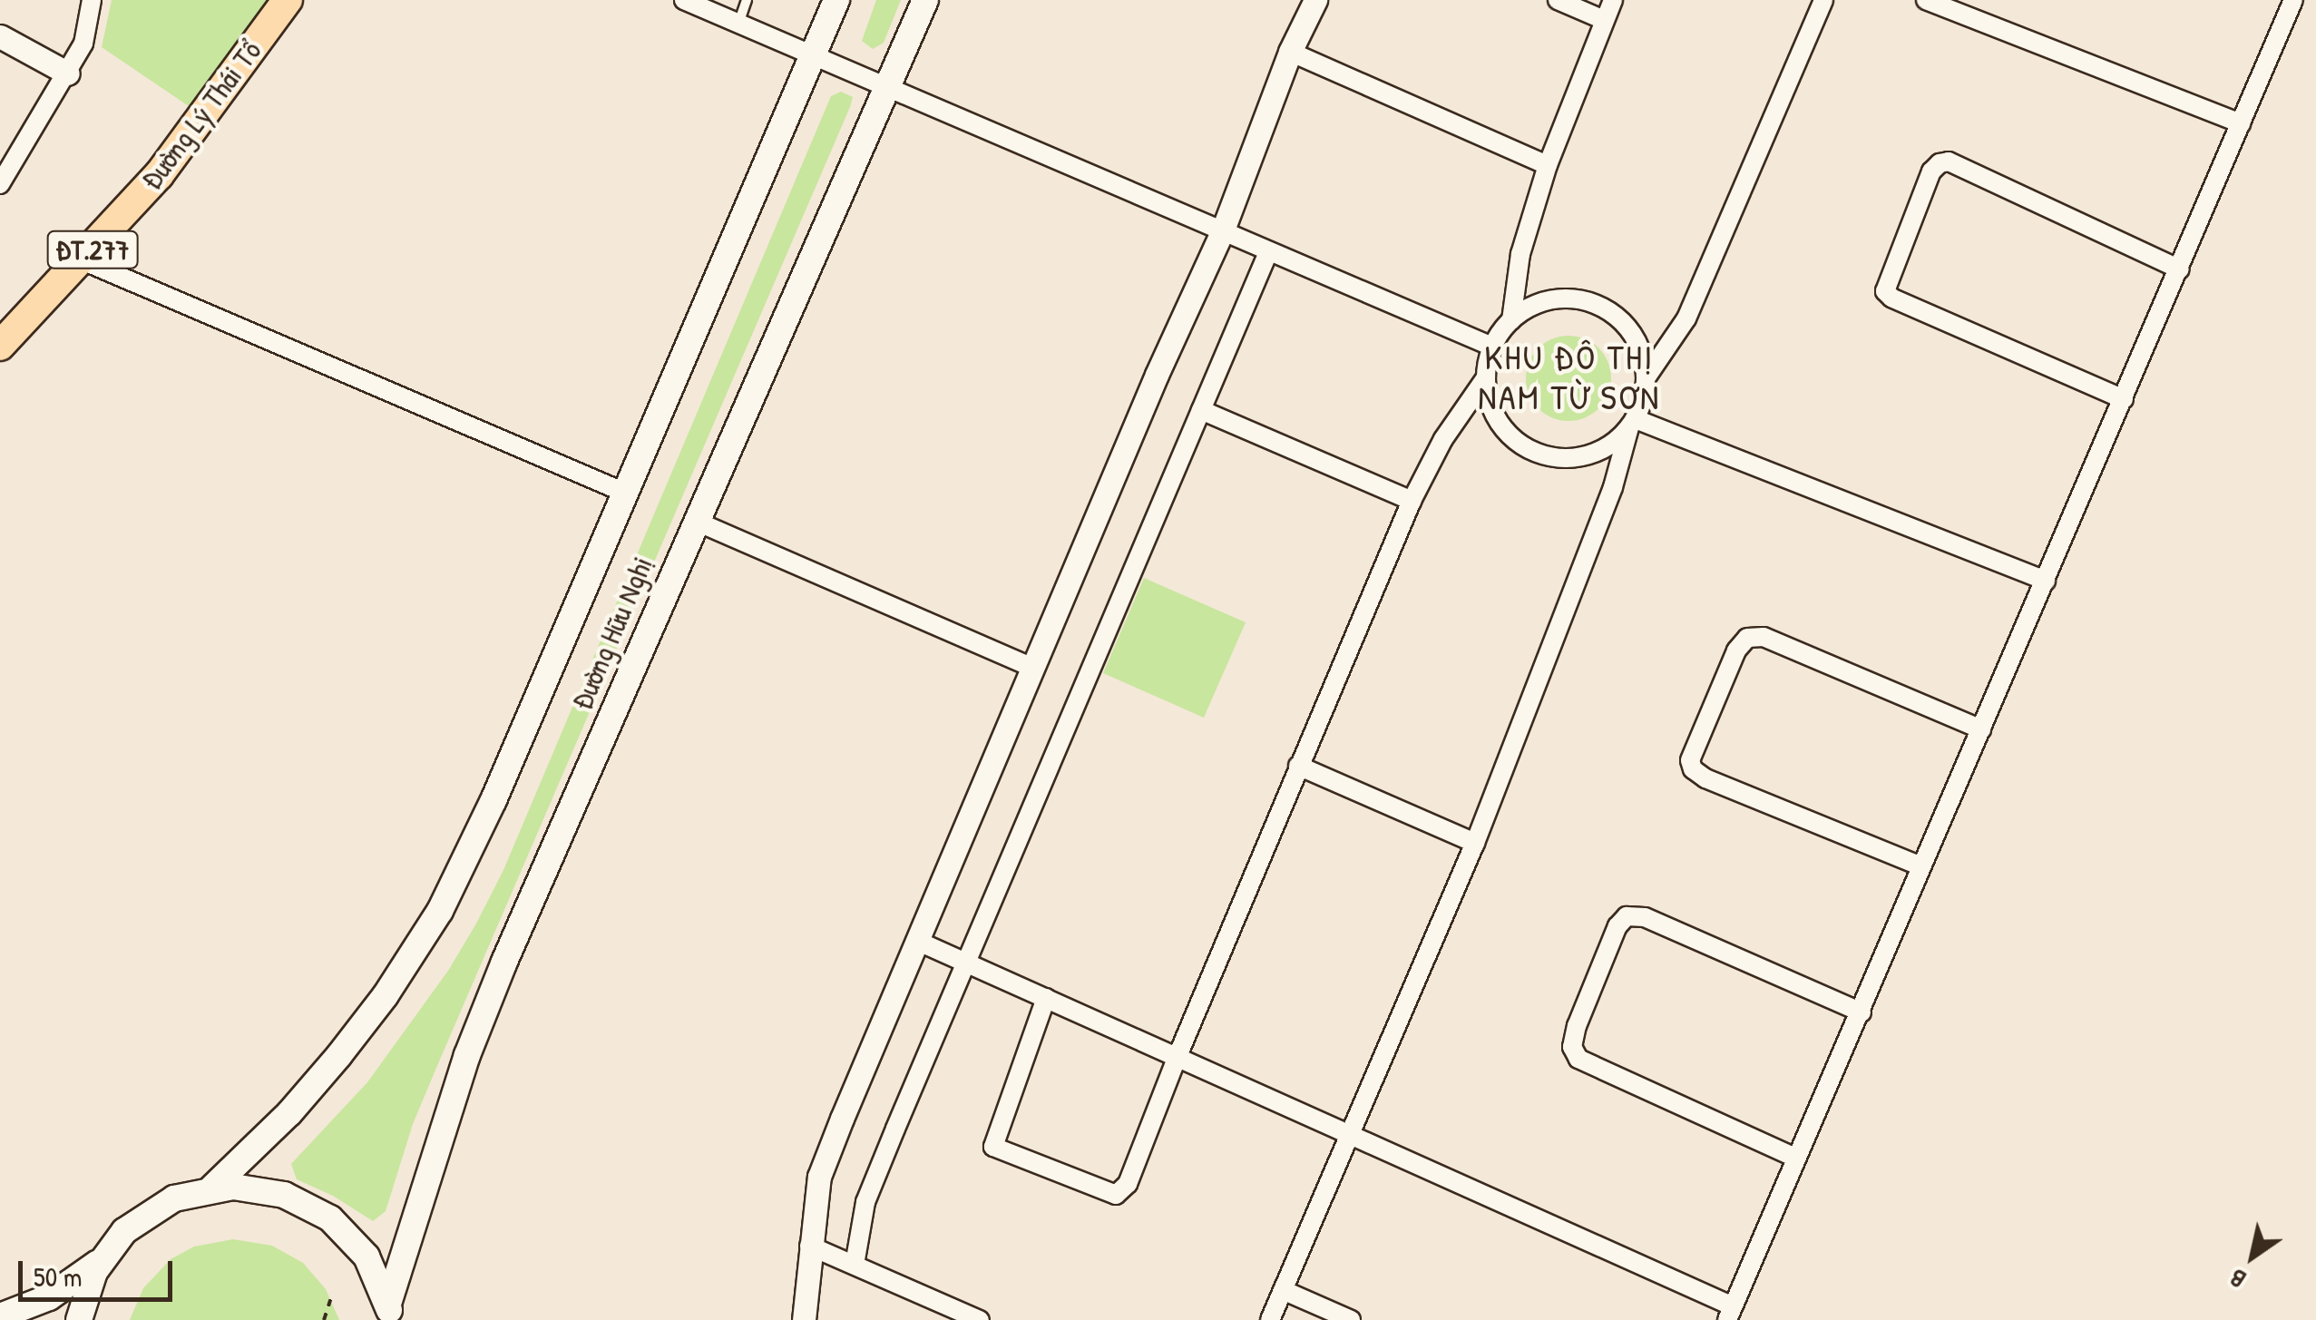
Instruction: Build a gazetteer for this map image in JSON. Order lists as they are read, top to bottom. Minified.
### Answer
{"streets":{"main road":["Đường Lý Thái Tổ","ĐT.277","Đường Hữu Nghị"]},"districts":["KHU ĐÔ THỊ NAM TỪ SƠN"],"scale_bar":"50 m","north":"bottom left"}
